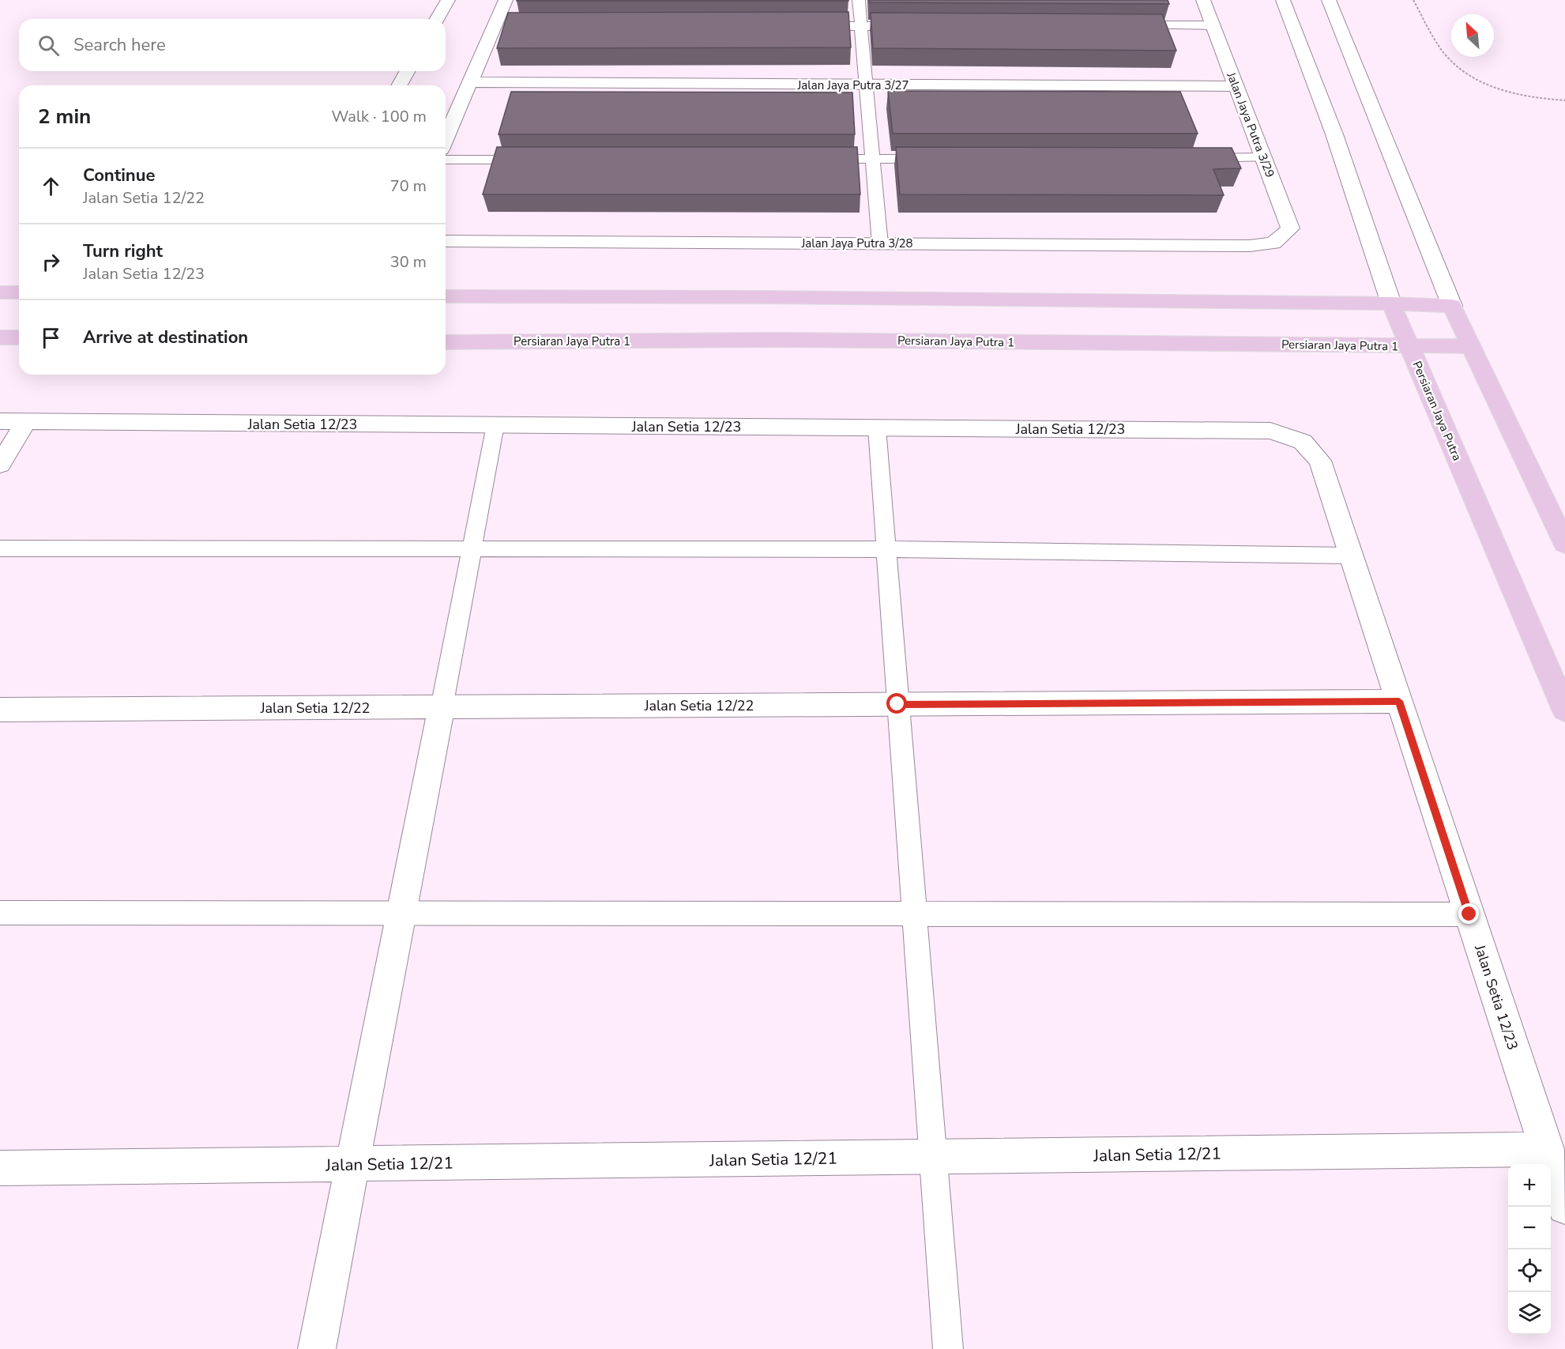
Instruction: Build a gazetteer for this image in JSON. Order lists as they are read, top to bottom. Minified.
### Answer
{"streets":{"main road":["Persiaran Jaya Putra 1","Persiaran Jaya Putra"],"street":["Jalan Jaya Putra 3/27","Jalan Jaya Putra 3/29","Jalan Jaya Putra 3/28","Jalan Setia 12/23","Jalan Setia 12/22","Jalan Setia 12/21"]},"crossings":[["Jalan Jaya Putra 3/27","Jalan Jaya Putra 3/29"],["Jalan Jaya Putra 3/29","Jalan Jaya Putra 3/28"],["Persiaran Jaya Putra 1","Persiaran Jaya Putra"],["Jalan Setia 12/23","Jalan Setia 12/22"],["Jalan Setia 12/23","Jalan Setia 12/21"]],"north":"top left","page":{"search":"Search here","heading":["2 min","Walk · 100 m"],"list":[["Continue","Jalan Setia 12/22","70 m"],["Turn right","Jalan Setia 12/23","30 m"],"Arrive at destination"],"map_buttons":["+","−"]}}
